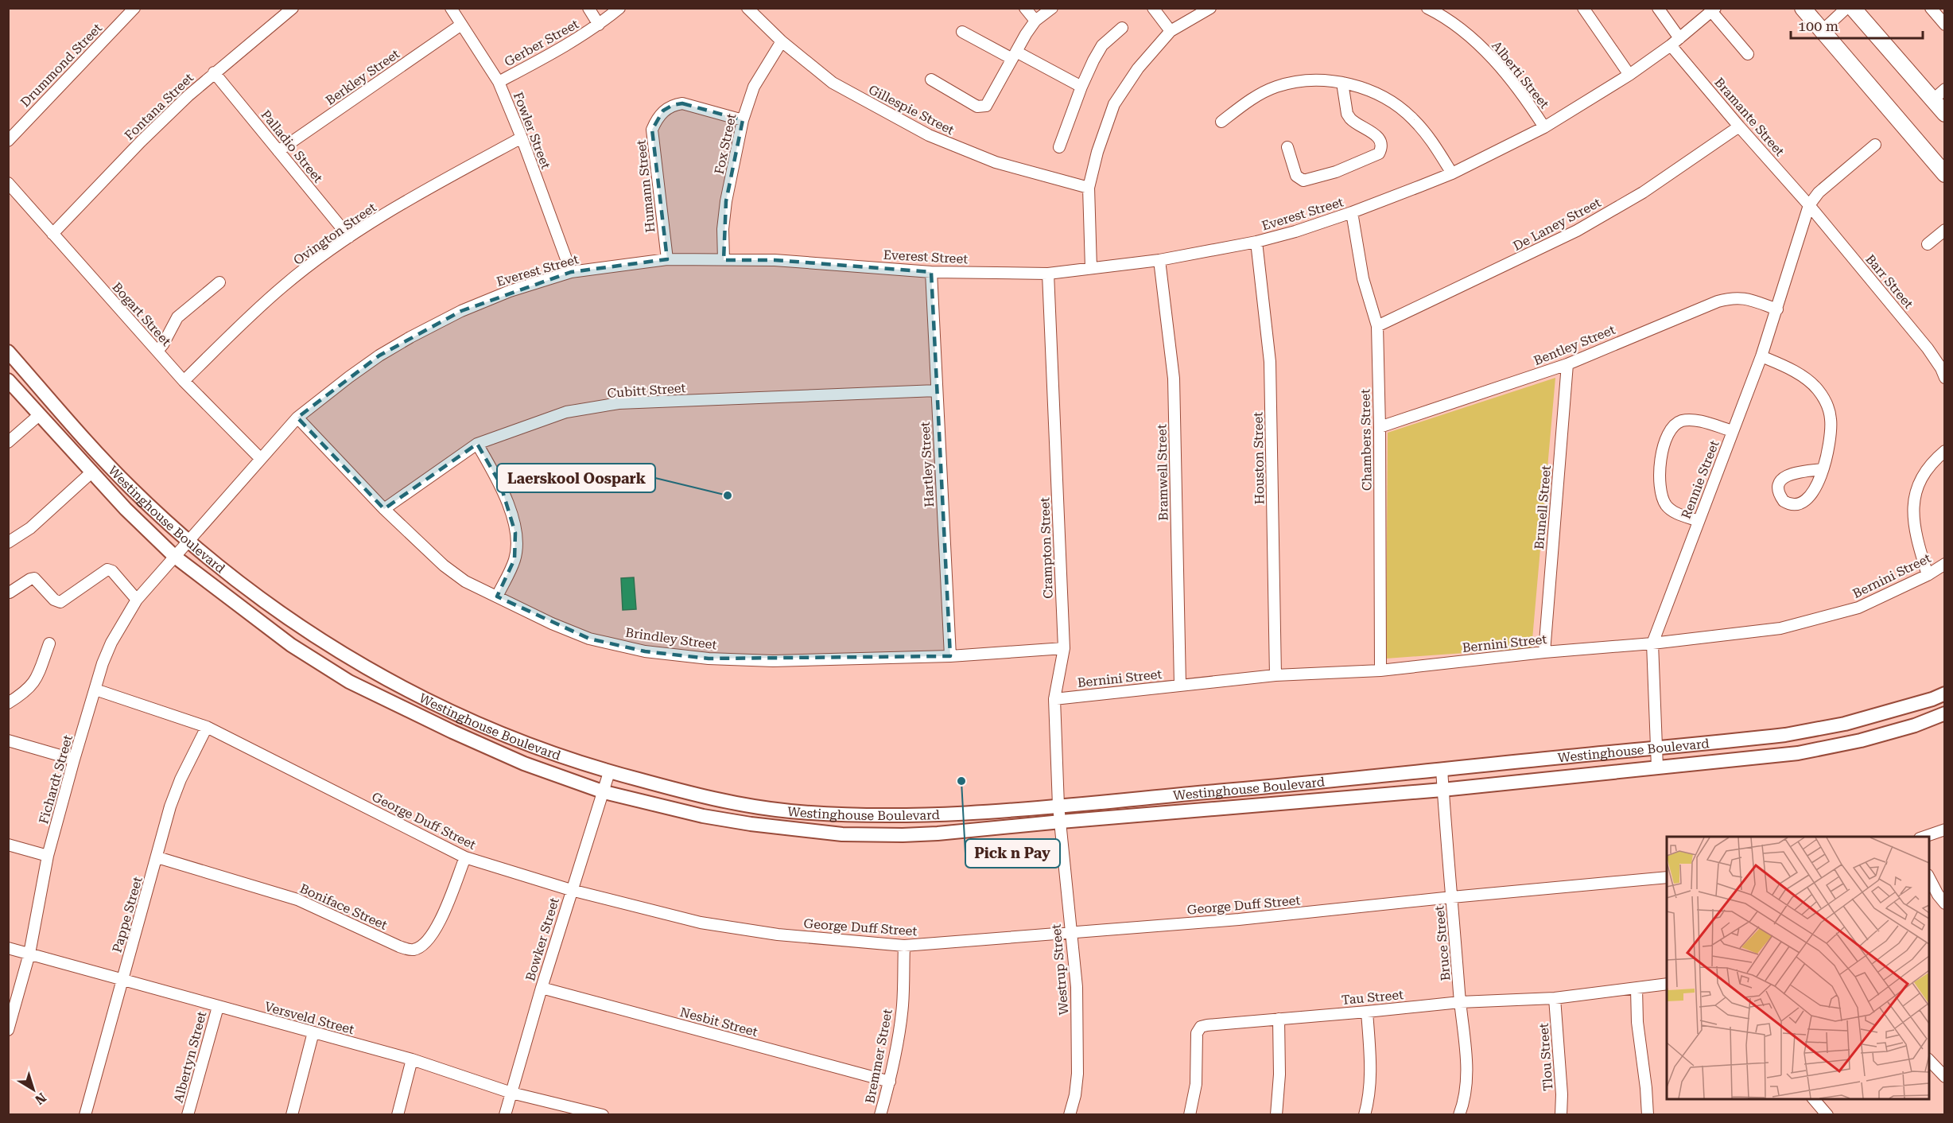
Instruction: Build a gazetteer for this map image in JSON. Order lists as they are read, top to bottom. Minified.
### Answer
{"streets":{"street":["Gerber Street","Drummond Street","Alberti Street","Berkley Street","Fontana Street","Gillespie Street","Bramante Street","Fowler Street","Fox Street","Palladio Street","Humann Street","Everest Street","De Laney Street","Ovington Street","Barr Street","Bogart Street","Bentley Street","Cubitt Street","Chambers Street","Houston Street","Hartley Street","Bramwell Street","Rennie Street","Brunell Street","Westinghouse Boulevard","Crampton Street","Bernini Street","Brindley Street","Fichardt Street","George Duff Street","Boniface Street","Pappe Street","Bowker Street","Bruce Street","Westrup Street","Tau Street","Versveld Street","Nesbit Street","Bremmer Street","Albertyn Street","Tlou Street"]},"crossings":[["Gerber Street","Fowler Street"],["Alberti Street","Everest Street"],["Berkley Street","Fowler Street"],["Berkley Street","Palladio Street"],["Fontana Street","Palladio Street"],["Fontana Street","Bogart Street"],["Gillespie Street","Fox Street"],["Bramante Street","Everest Street"],["Bramante Street","De Laney Street"],["Bramante Street","Barr Street"],["Bramante Street","Rennie Street"],["Fowler Street","Everest Street"],["Fowler Street","Ovington Street"],["Fox Street","Humann Street"],["Fox Street","Everest Street"],["Palladio Street","Ovington Street"],["Humann Street","Everest Street"],["Everest Street","Bogart Street"],["Everest Street","Chambers Street"],["Everest Street","Houston Street"],["Everest Street","Hartley Street"],["Everest Street","Bramwell Street"],["Everest Street","Westinghouse Boulevard"],["Everest Street","Crampton Street"],["Everest Street","Brindley Street"],["Everest Street","Fichardt Street"],["De Laney Street","Chambers Street"],["Ovington Street","Bogart Street"],["Barr Street","Rennie Street"],["Bentley Street","Chambers Street"],["Bentley Street","Rennie Street"],["Bentley Street","Brunell Street"],["Cubitt Street","Hartley Street"],["Cubitt Street","Brindley Street"],["Chambers Street","Bernini Street"],["Houston Street","Bernini Street"],["Hartley Street","Brindley Street"],["Bramwell Street","Bernini Street"],["Rennie Street","Westinghouse Boulevard"],["Rennie Street","Bernini Street"],["Brunell Street","Bernini Street"],["Westinghouse Boulevard","Crampton Street"],["Westinghouse Boulevard","Fichardt Street"],["Westinghouse Boulevard","Bowker Street"],["Westinghouse Boulevard","Bruce Street"],["Westinghouse Boulevard","Westrup Street"],["Crampton Street","Bernini Street"],["Crampton Street","Brindley Street"],["Crampton Street","Westrup Street"],["Fichardt Street","George Duff Street"],["Fichardt Street","Versveld Street"],["George Duff Street","Boniface Street"],["George Duff Street","Pappe Street"],["George Duff Street","Bowker Street"],["George Duff Street","Bruce Street"],["George Duff Street","Westrup Street"],["George Duff Street","Bremmer Street"],["Boniface Street","Pappe Street"],["Pappe Street","Versveld Street"],["Bowker Street","Versveld Street"],["Bowker Street","Nesbit Street"],["Bruce Street","Tau Street"],["Tau Street","Tlou Street"],["Versveld Street","Albertyn Street"],["Nesbit Street","Bremmer Street"]],"places":["Laerskool Oospark","Pick n Pay"],"scale_bar":"100 m","north":"bottom right"}
